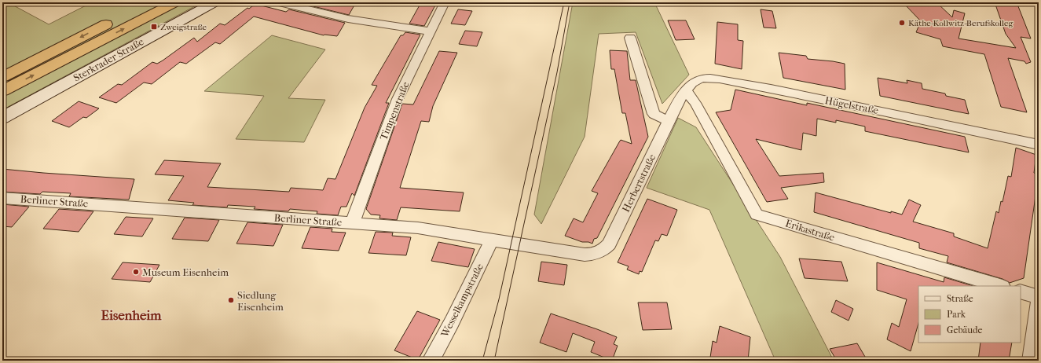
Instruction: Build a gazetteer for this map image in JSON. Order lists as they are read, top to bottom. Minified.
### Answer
{"streets":{"street":["Sterkrader Straße","Hügelstraße","Timpenstraße","Herbertstraße","Berliner Straße","Erikastraße","Wesselkampstraße"]},"crossings":[["Hügelstraße","Herbertstraße"],["Hügelstraße","Erikastraße"],["Timpenstraße","Berliner Straße"],["Herbertstraße","Berliner Straße"],["Berliner Straße","Wesselkampstraße"]],"districts":["Eisenheim"],"places":{"other":["Käthe-Kollwitz-Berufskolleg","Museum Eisenheim","Siedlung Eisenheim"],"transit":["Zweigstraße"]},"legend":["Straße","Park","Gebäude"]}
